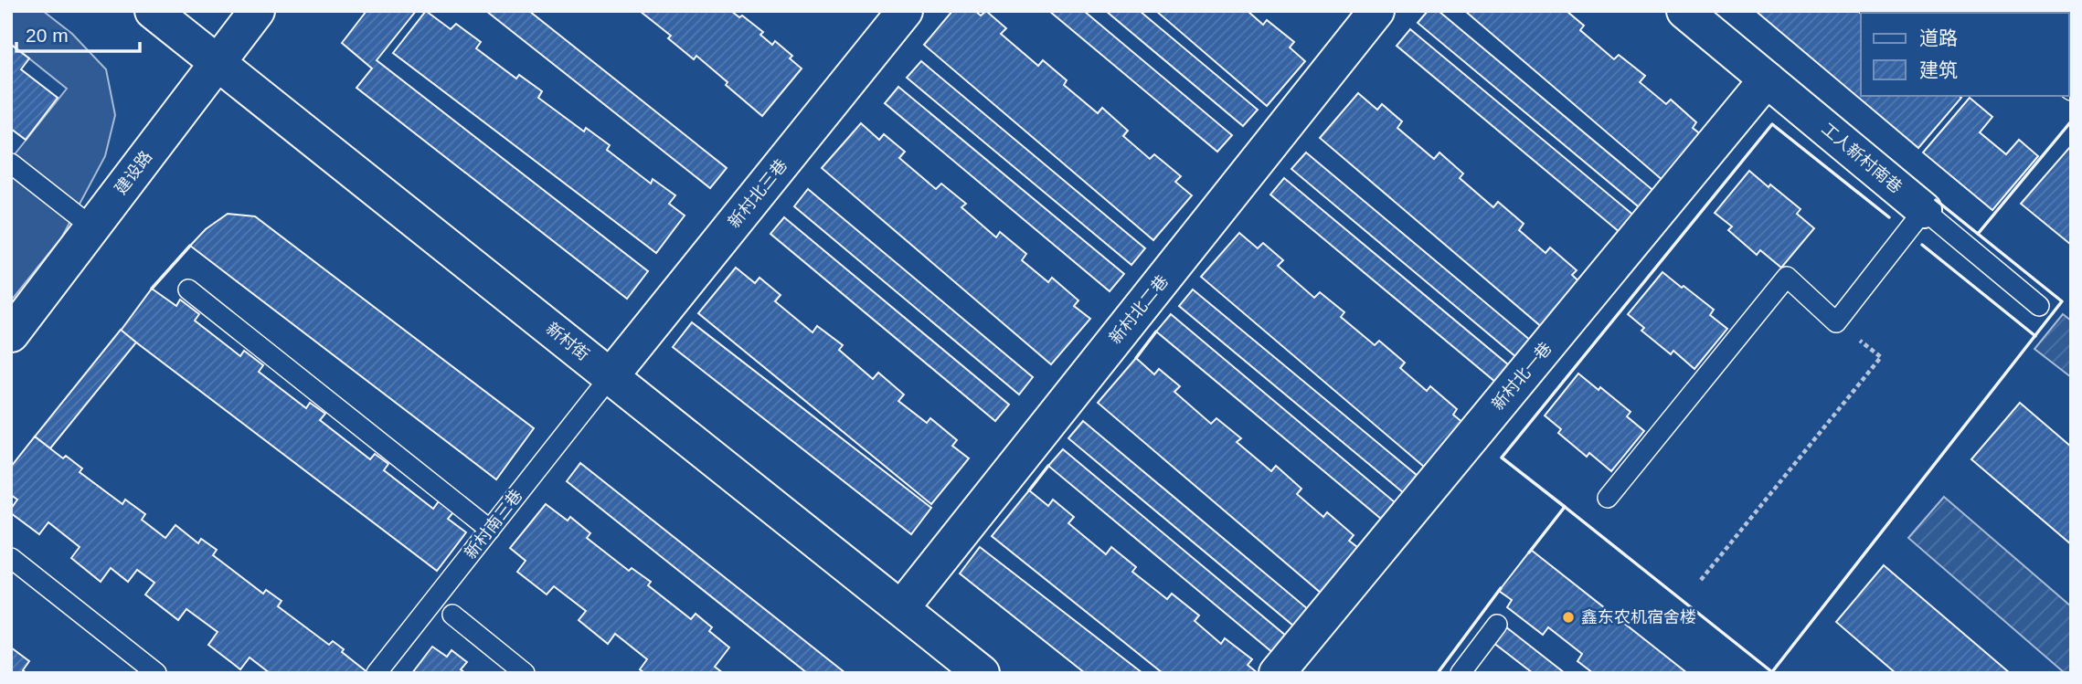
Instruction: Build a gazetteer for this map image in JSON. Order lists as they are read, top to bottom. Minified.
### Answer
{"streets":{"street":["工人新村南巷","建设路","新村北三巷","新村北二巷","新村街","新村北一巷"],"lane":["新村南三巷"]},"crossings":[["工人新村南巷","新村北一巷"],["建设路","新村街"],["新村北三巷","新村街"],["新村北三巷","新村南三巷"],["新村北二巷","新村街"],["新村街","新村南三巷"]],"places":["鑫东农机宿舍楼"],"legend":["道路","建筑"],"scale_bar":"20 m"}
